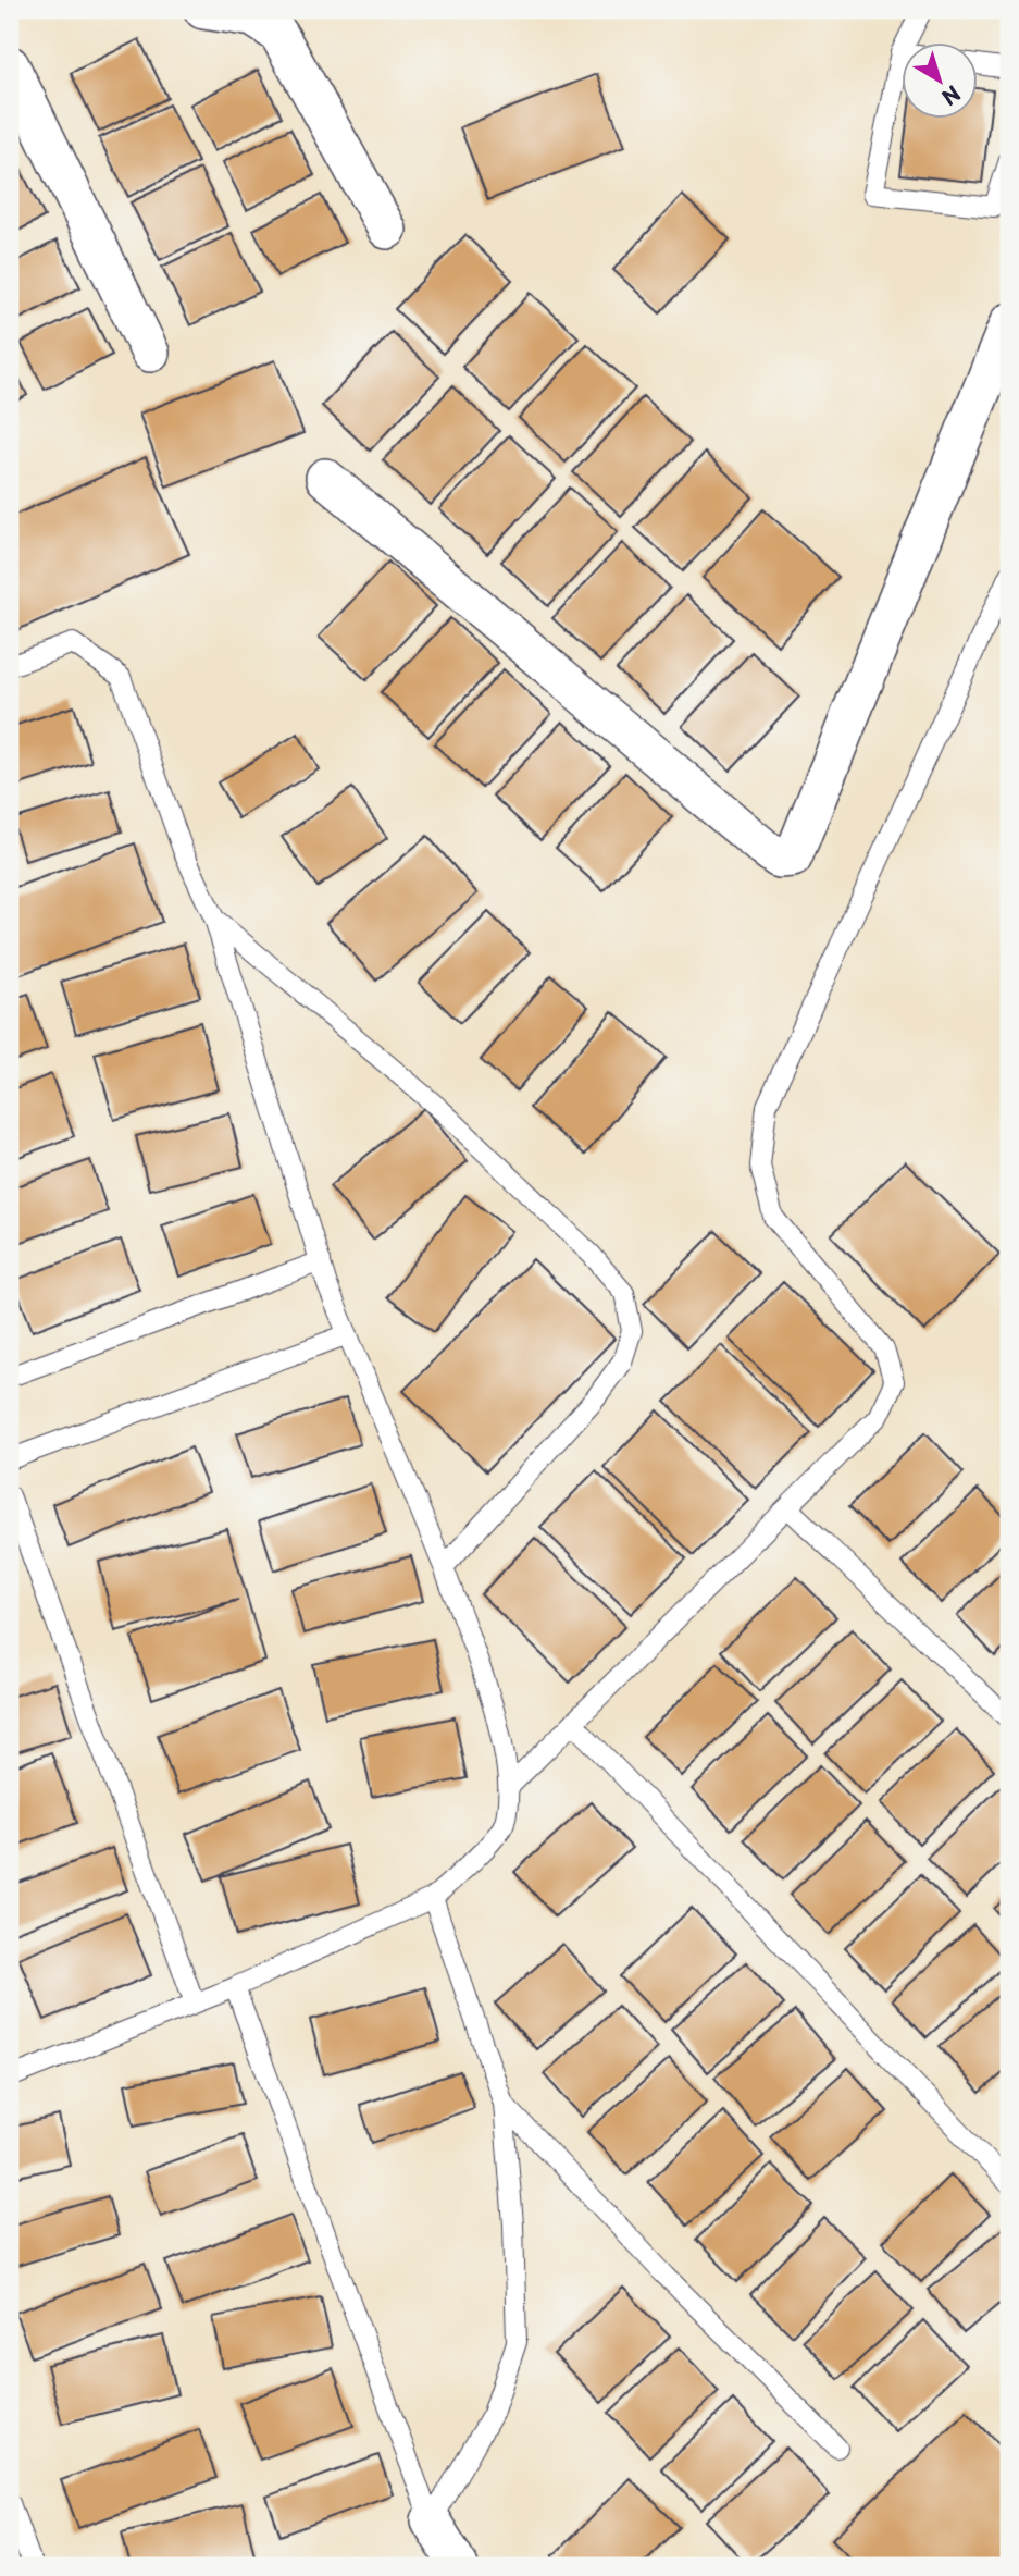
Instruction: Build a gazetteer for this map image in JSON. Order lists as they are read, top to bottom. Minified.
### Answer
{"north":"bottom right"}
